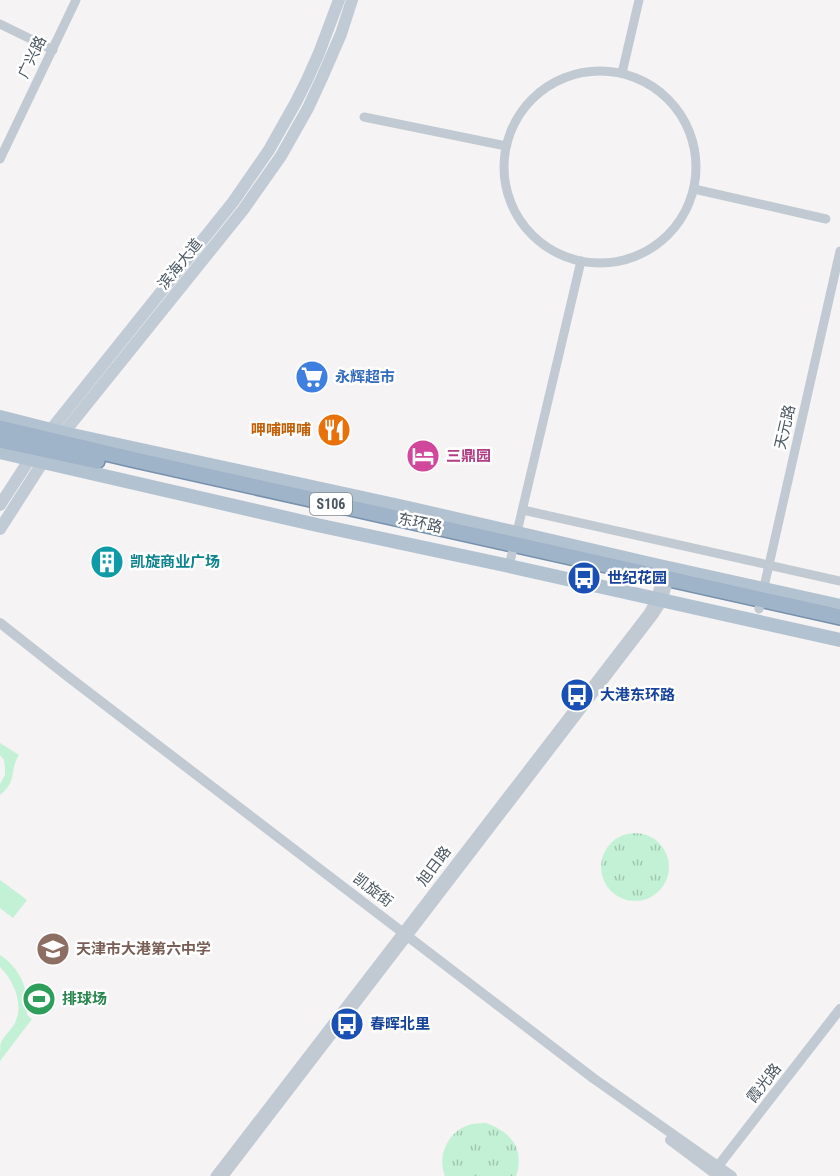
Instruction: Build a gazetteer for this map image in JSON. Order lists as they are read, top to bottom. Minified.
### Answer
{"streets":{"highway":["S106","东环路"],"main road":["滨海大道"],"street":["广兴路","天元路","旭日路","凯旋街","霞光路"]},"crossings":[["滨海大道","东环路"],["天元路","东环路"],["东环路","旭日路"],["旭日路","凯旋街"],["凯旋街","霞光路"]],"places":{"supermarket":["永辉超市"],"restaurant":["呷哺呷哺"],"hotel":["三鼎园"],"building":["凯旋商业广场"],"bus stop":["世纪花园","大港东环路","春晖北里"],"school or university":["天津市大港第六中学"],"sports":["排球场"]}}
